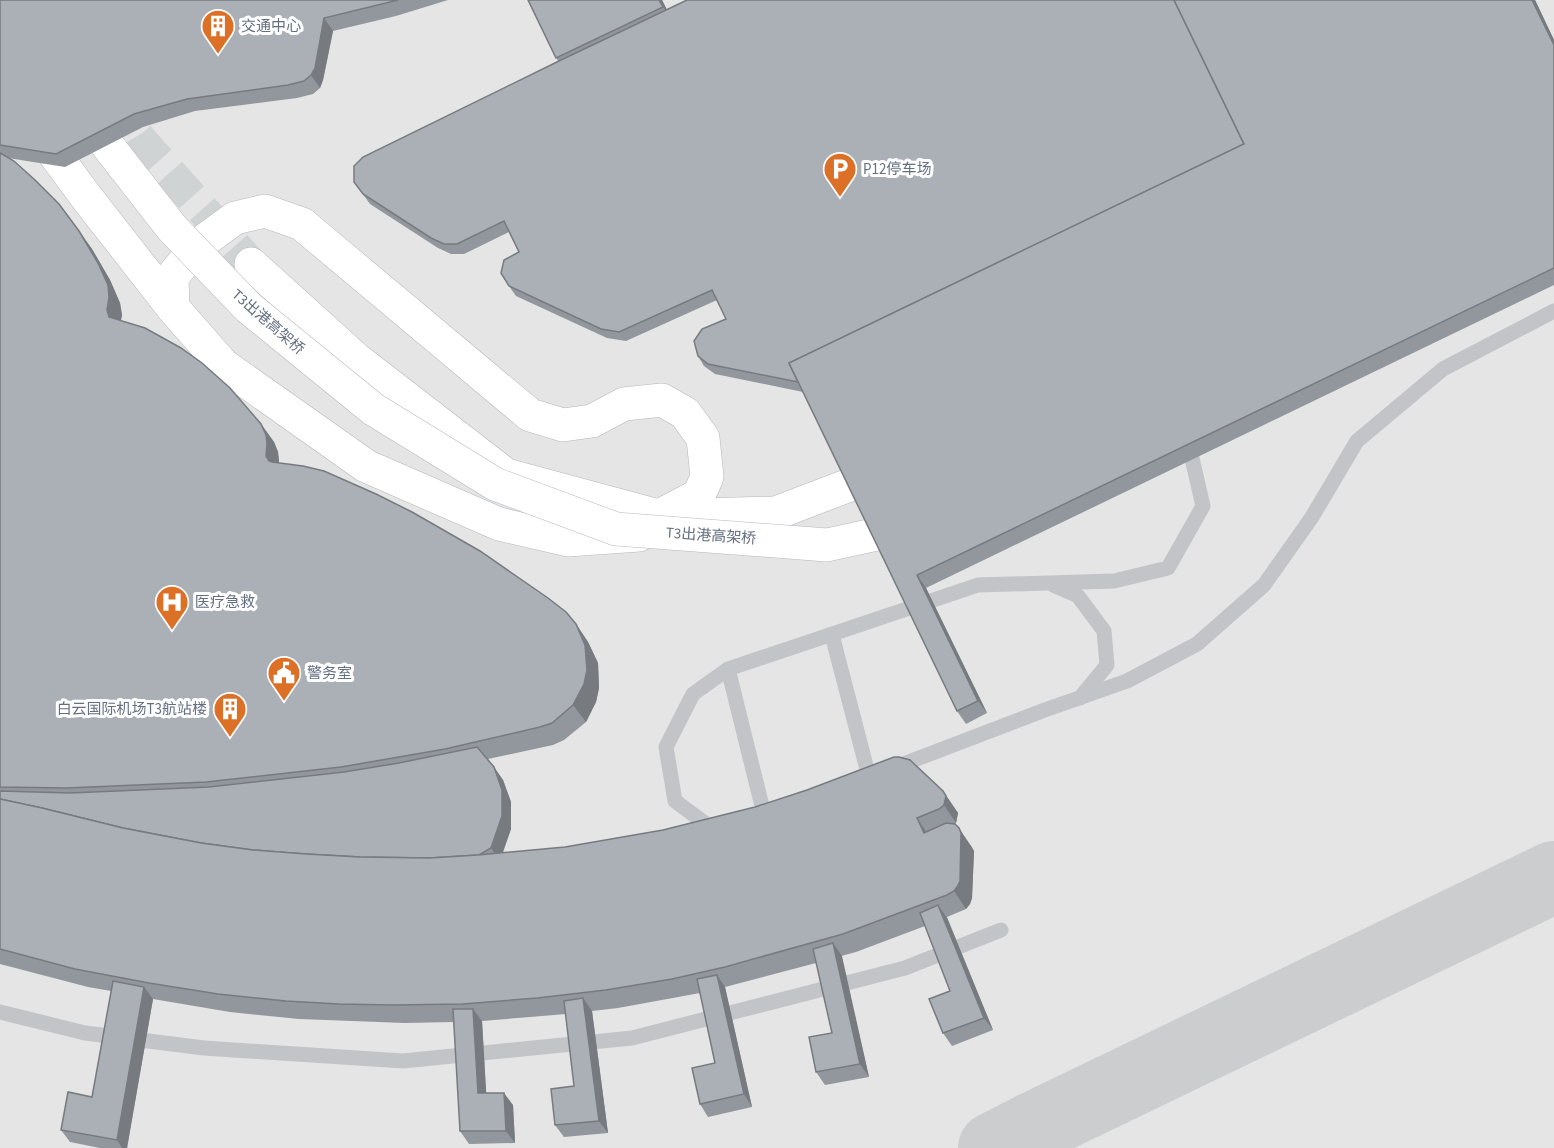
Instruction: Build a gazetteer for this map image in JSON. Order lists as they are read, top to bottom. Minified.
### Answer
{"streets":{"main road":["T3出港高架桥"]},"places":{"building":["交通中心","白云国际机场T3航站楼"],"parking":["P12停车场"],"hospital":["医疗急救"],"public building":["警务室"]}}
